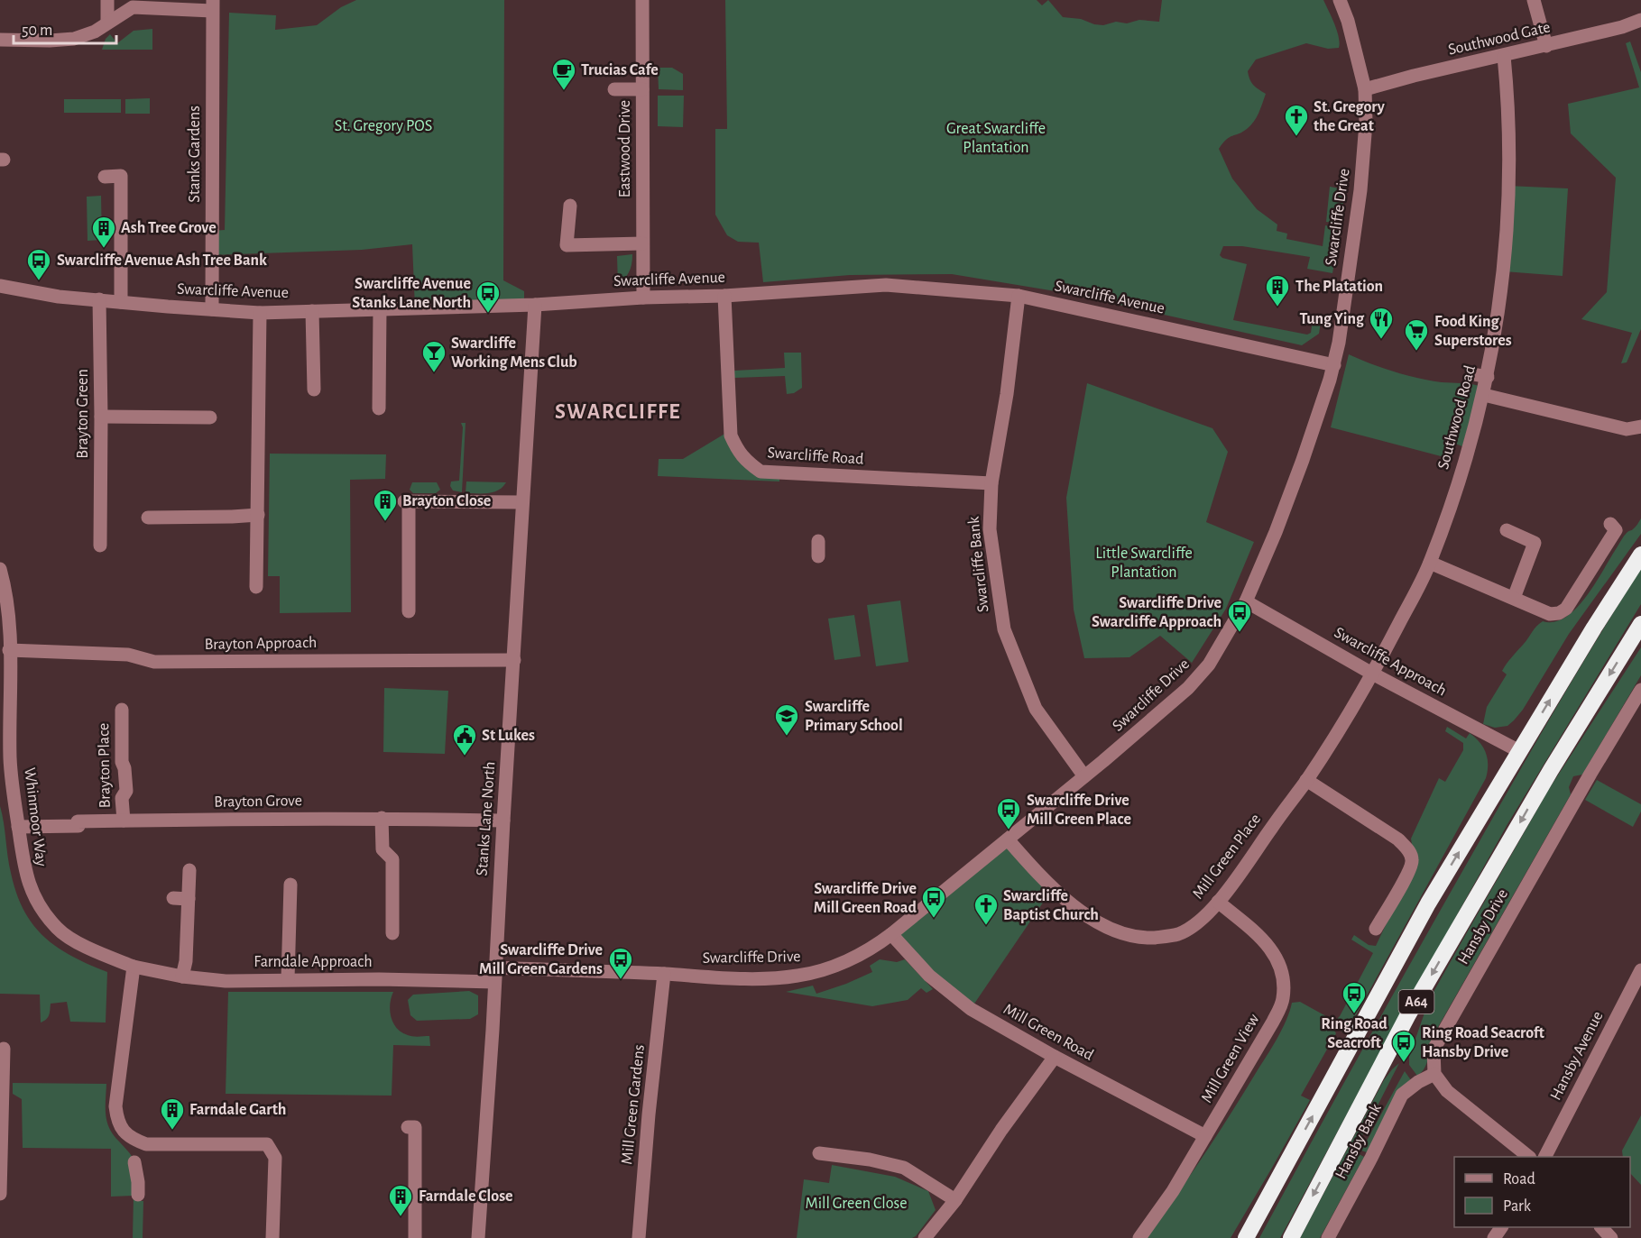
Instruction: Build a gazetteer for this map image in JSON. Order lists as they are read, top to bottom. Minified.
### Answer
{"streets":{"highway":["A64"],"street":["Southwood Gate","Eastwood Drive","Stanks Gardens","Swarcliffe Drive","Swarcliffe Avenue","Brayton Green","Southwood Road","Swarcliffe Road","Swarcliffe Bank","Brayton Approach","Swarcliffe Approach","Brayton Place","Brayton Grove","Whinmoor Way","Stanks Lane North","Mill Green Place","Hansby Drive","Farndale Approach","Mill Green Road","Hansby Avenue","Mill Green View","Mill Green Gardens","Hansby Bank"]},"crossings":[["Southwood Gate","Swarcliffe Drive"],["Southwood Gate","Southwood Road"],["Eastwood Drive","Swarcliffe Avenue"],["Stanks Gardens","Swarcliffe Avenue"],["Swarcliffe Drive","Swarcliffe Avenue"],["Swarcliffe Drive","Swarcliffe Bank"],["Swarcliffe Drive","Swarcliffe Approach"],["Swarcliffe Drive","Stanks Lane North"],["Swarcliffe Drive","Mill Green Place"],["Swarcliffe Drive","Mill Green Road"],["Swarcliffe Drive","Mill Green Gardens"],["Swarcliffe Avenue","Brayton Green"],["Swarcliffe Avenue","Swarcliffe Road"],["Swarcliffe Avenue","Swarcliffe Bank"],["Swarcliffe Avenue","Stanks Lane North"],["Southwood Road","Swarcliffe Approach"],["Southwood Road","Mill Green Place"],["Swarcliffe Road","Swarcliffe Bank"],["Brayton Approach","Whinmoor Way"],["Brayton Approach","Stanks Lane North"],["Swarcliffe Approach","Mill Green Place"],["Swarcliffe Approach","A64"],["Brayton Place","Brayton Grove"],["Brayton Grove","Whinmoor Way"],["Brayton Grove","Stanks Lane North"],["Whinmoor Way","Farndale Approach"],["Stanks Lane North","Farndale Approach"],["Mill Green Place","Mill Green View"],["Hansby Drive","Hansby Bank"],["Mill Green Road","Mill Green View"]],"districts":["SWARCLIFFE"],"parks":["St. Gregory POS","Great Swarcliffe Plantation","Little Swarcliffe Plantation","Mill Green Close"],"places":{"cafe":["Trucias Cafe"],"church":["St. Gregory the Great","Swarcliffe Baptist Church"],"building":["Ash Tree Grove","The Platation","Brayton Close","Farndale Garth","Farndale Close"],"bus stop":["Swarcliffe Avenue Ash Tree Bank","Swarcliffe Avenue Stanks Lane North","Swarcliffe Drive Swarcliffe Approach","Swarcliffe Drive Mill Green Place","Swarcliffe Drive Mill Green Road","Swarcliffe Drive Mill Green Gardens","Ring Road Seacroft","Ring Road Seacroft Hansby Drive"],"restaurant":["Tung Ying"],"supermarket":["Food King Superstores"],"bar":["Swarcliffe Working Mens Club"],"school or university":["Swarcliffe Primary School"],"public building":["St Lukes"]},"legend":["Road","Park"],"scale_bar":"50 m"}
